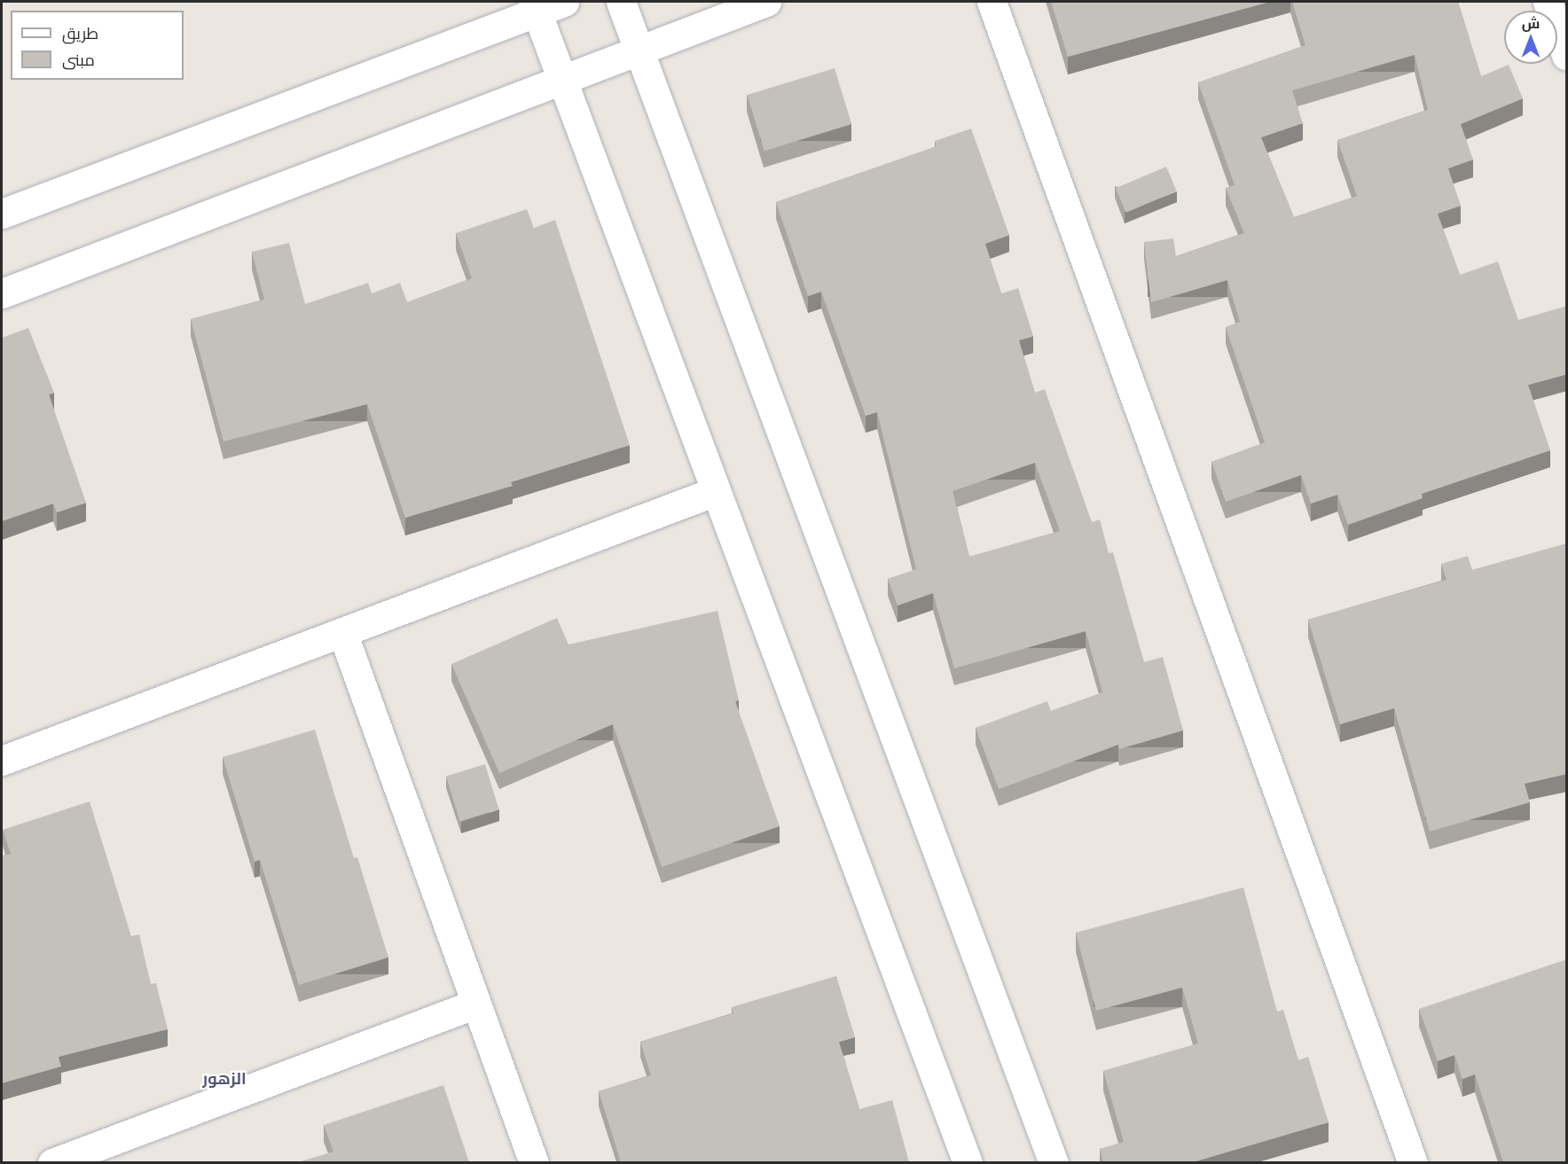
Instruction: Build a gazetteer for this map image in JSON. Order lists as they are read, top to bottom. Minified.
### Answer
{"districts":["الزهور"],"legend":["طريق","مبنى"],"north":"top"}
